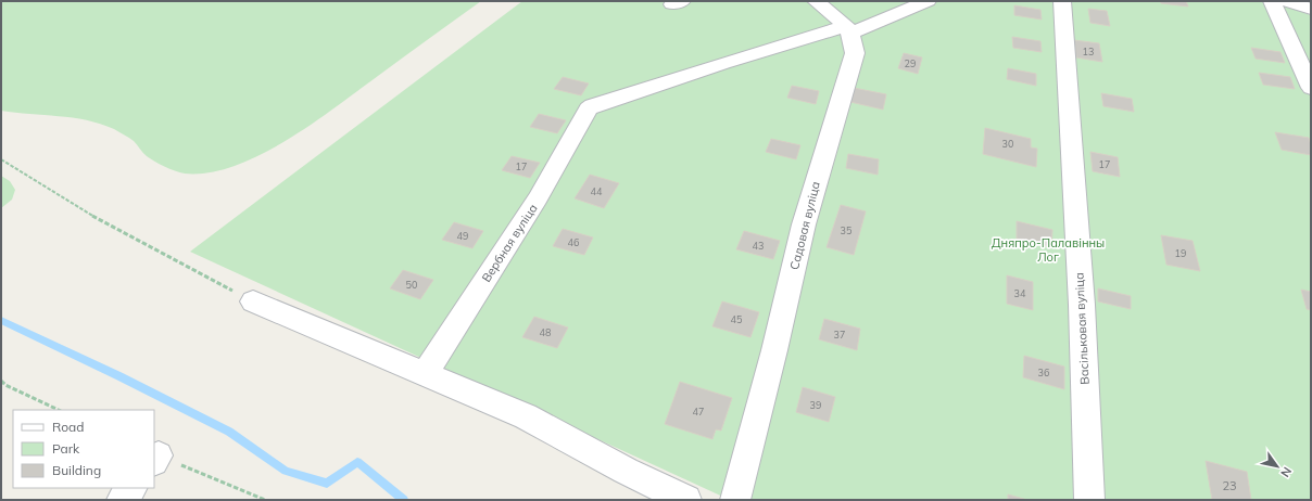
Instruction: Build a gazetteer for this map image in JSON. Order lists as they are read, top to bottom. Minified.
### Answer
{"streets":{"street":["Садовая вуліца","Вербная вуліца","Васільковая вуліца"]},"crossings":[["Садовая вуліца","Вербная вуліца"]],"parks":["Дняпро-Палавінны Лог"],"house_numbers":["13","29","30","17","17","44","35","49","46","43","19","50","34","45","48","37","36","39","47","23"],"legend":["Road","Park","Building"],"north":"bottom right"}
